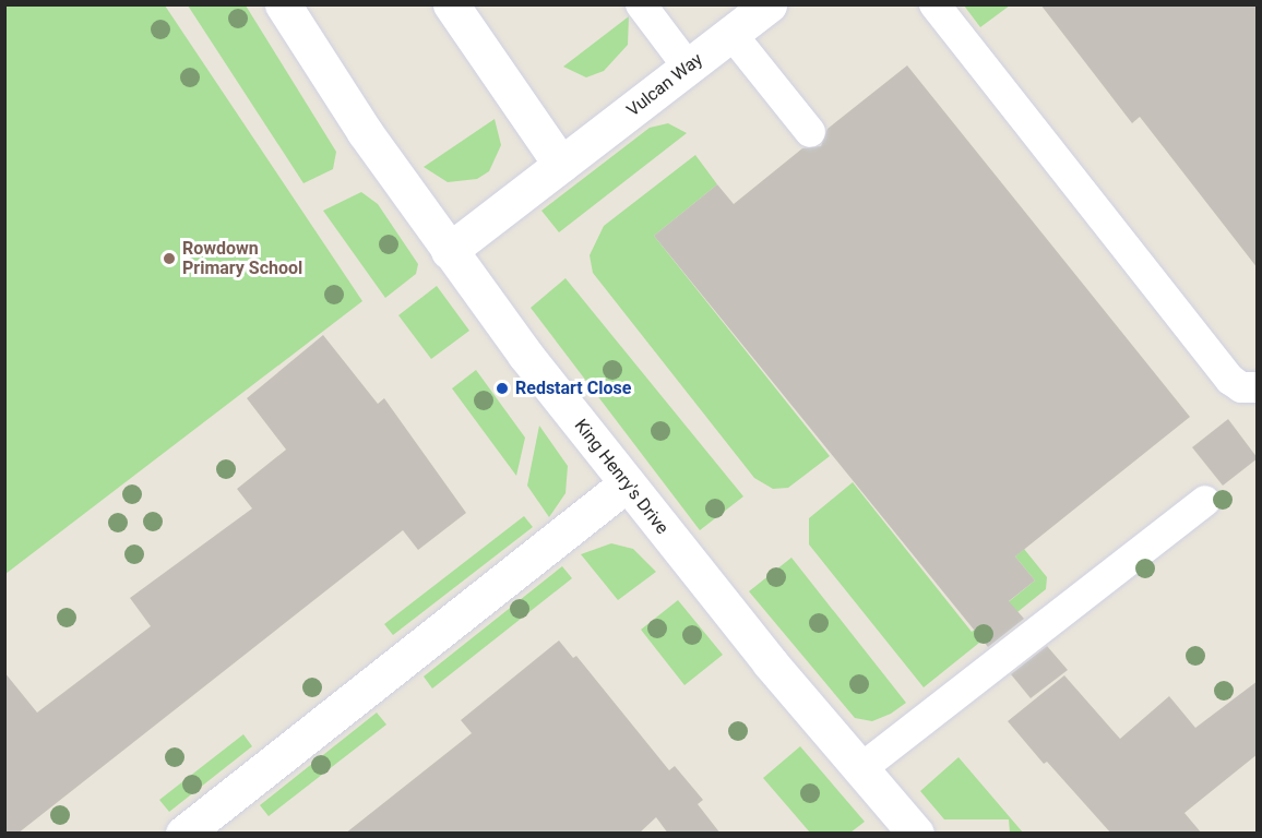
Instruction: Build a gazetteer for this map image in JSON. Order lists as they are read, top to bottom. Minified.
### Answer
{"streets":{"street":["Vulcan Way","King Henry's Drive"]},"crossings":[["Vulcan Way","King Henry's Drive"]],"places":["Rowdown Primary School","Redstart Close"]}
